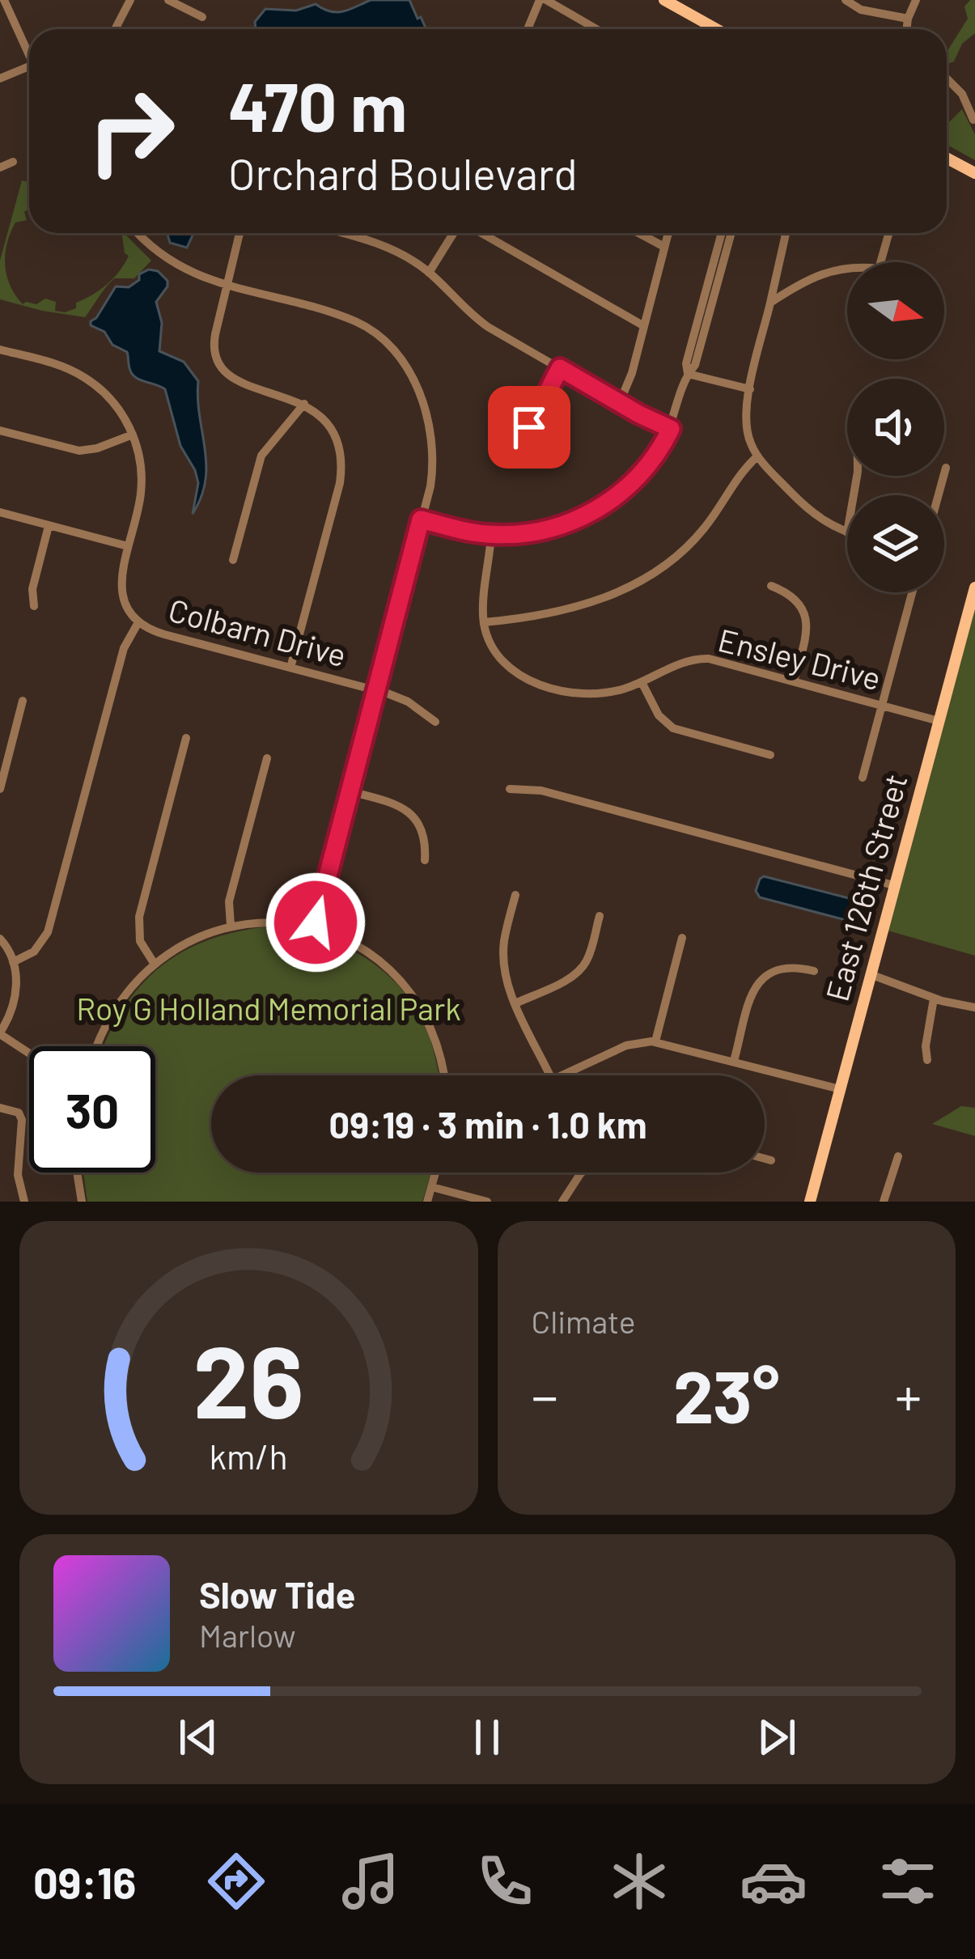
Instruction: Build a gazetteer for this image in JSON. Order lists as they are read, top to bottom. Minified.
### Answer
{"streets":{"main road":["East 126th Street"],"street":["Colbarn Drive","Ensley Drive"]},"crossings":[["Ensley Drive","East 126th Street"]],"parks":["Roy G Holland Memorial Park"],"north":"right","page":{"turn":["470 m","Orchard Boulevard"],"limit":"30","trip":"09:19 · 3 min · 1.0 km","tile":"Climate","heat":["−","23°","+"],"song":["Slow Tide","Marlow"],"tabs":"09:16","gauge":["26","km/h"]}}
